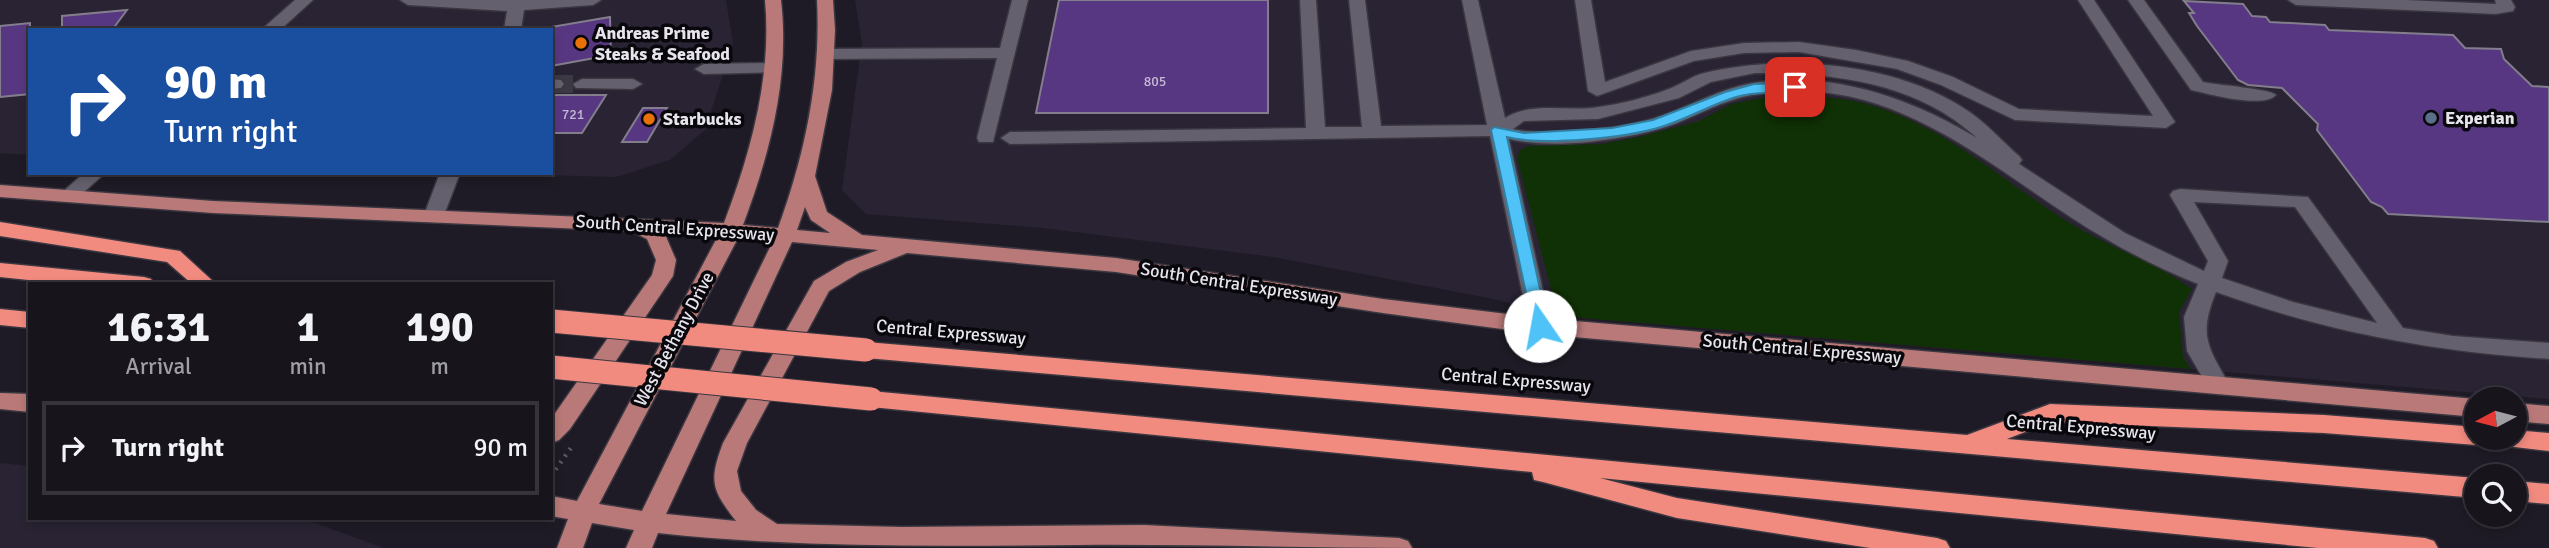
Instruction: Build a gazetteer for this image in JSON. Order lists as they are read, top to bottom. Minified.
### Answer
{"streets":{"highway":["Central Expressway"],"main road":["South Central Expressway","West Bethany Drive"]},"crossings":[["South Central Expressway","West Bethany Drive"]],"places":["Andreas Prime Steaks & Seafood","Experian","Starbucks"],"house_numbers":["805","721"],"north":"left","page":{"turn":["90 m","Turn right"],"eta":["16:31","Arrival","1","min","190","m"],"list":[{"name":"Turn right","value":"90 m"}]}}
